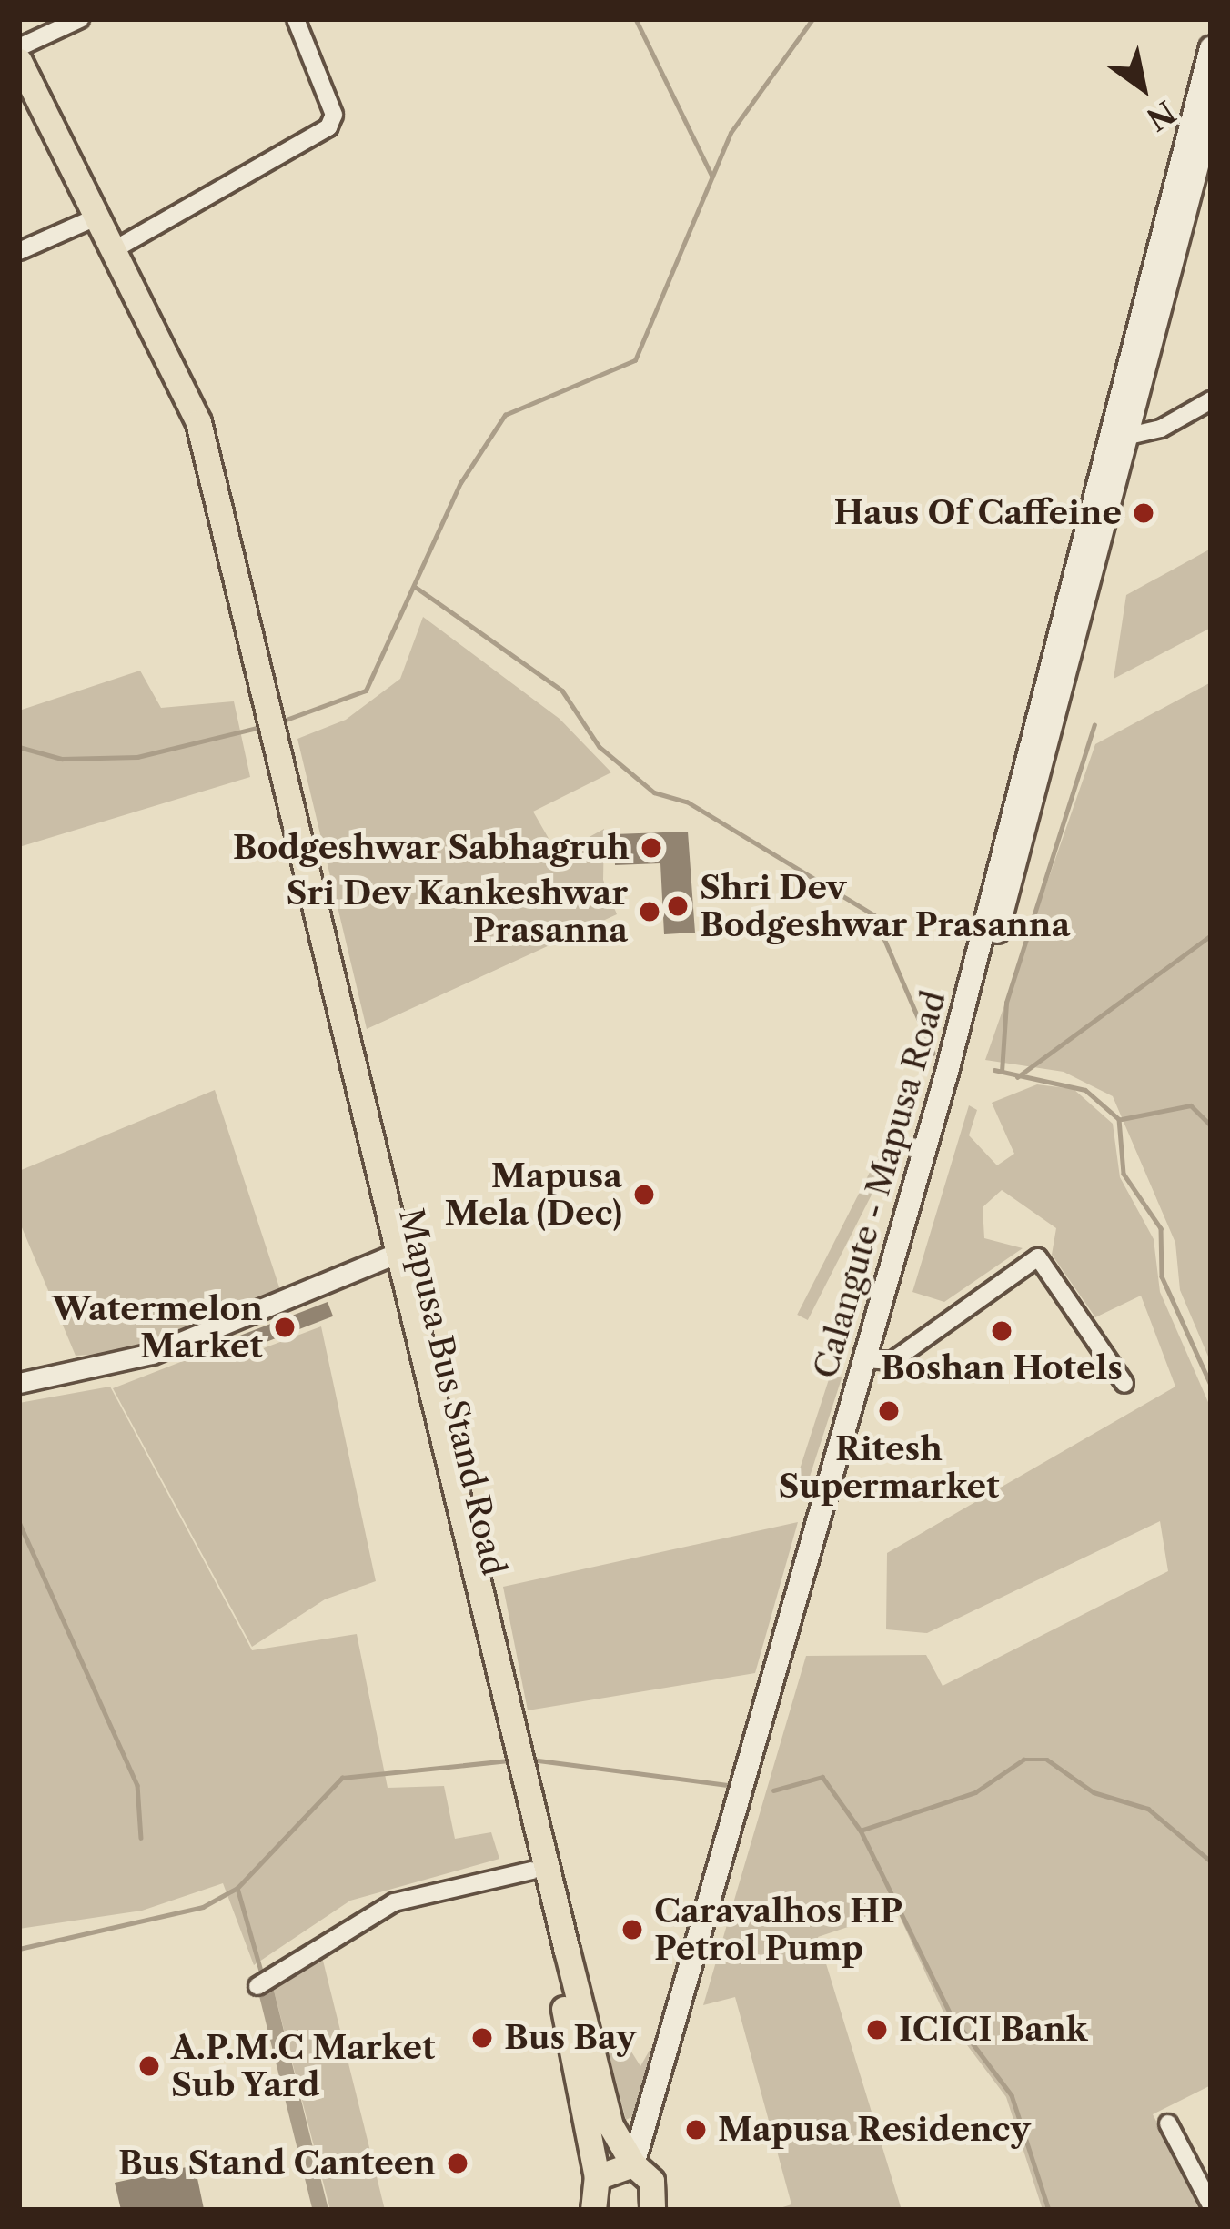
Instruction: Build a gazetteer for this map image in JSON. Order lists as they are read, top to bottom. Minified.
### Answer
{"streets":{"main road":["Calangute - Mapusa Road","Mapusa Bus Stand Road"]},"crossings":[["Calangute - Mapusa Road","Mapusa Bus Stand Road"]],"places":["Haus Of Caffeine","Bodgeshwar Sabhagruh","Shri Dev Bodgeshwar Prasanna","Sri Dev Kankeshwar Prasanna","Mapusa Mela (Dec)","Watermelon Market","Boshan Hotels","Ritesh Supermarket","Caravalhos HP Petrol Pump","ICICI Bank","Bus Bay","A.P.M.C Market Sub Yard","Mapusa Residency","Bus Stand Canteen"],"north":"bottom right"}
